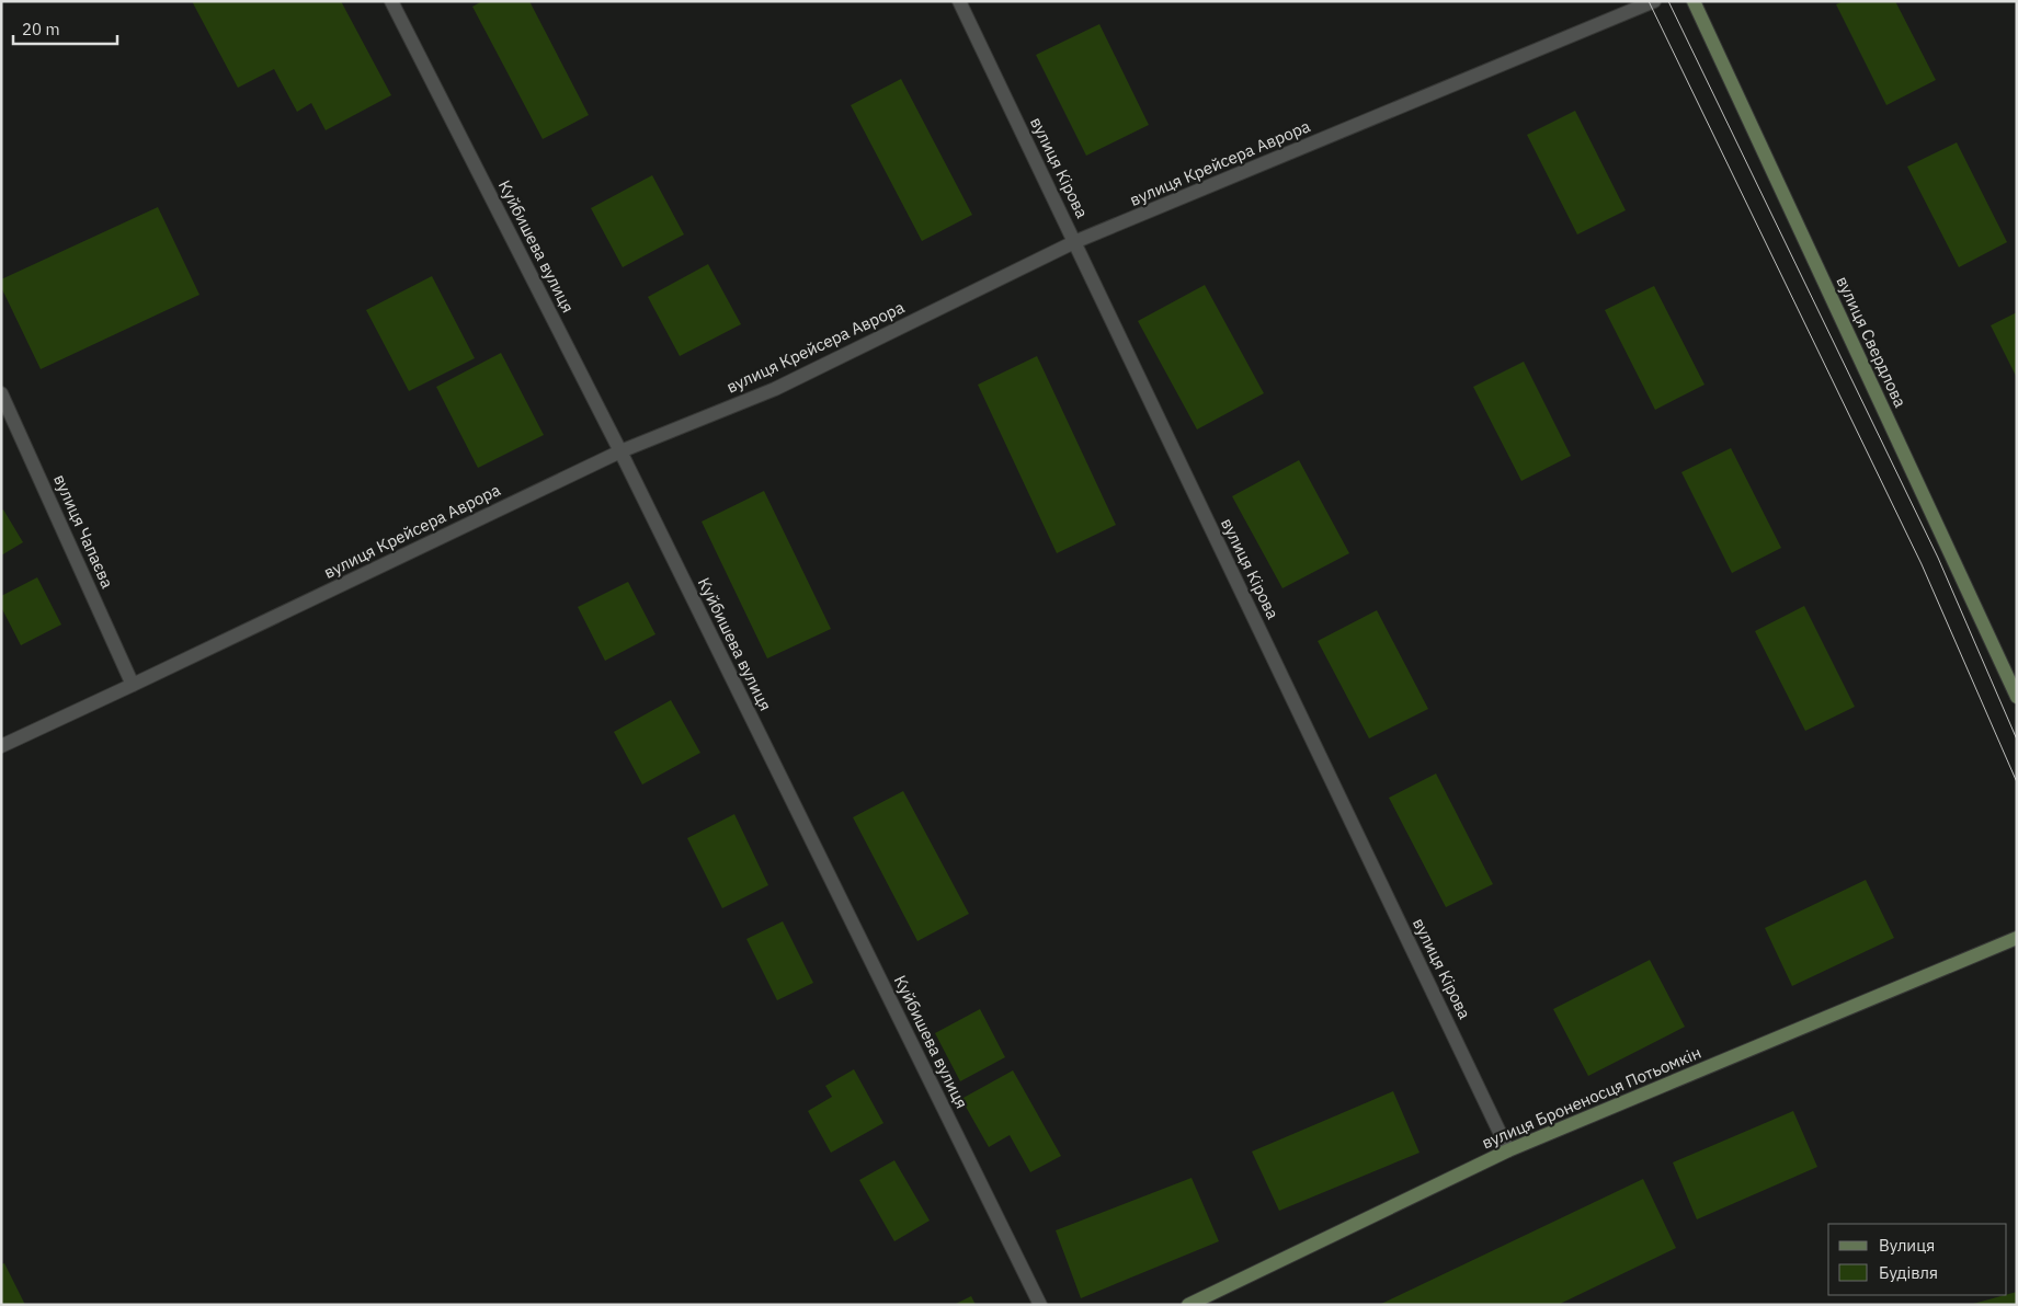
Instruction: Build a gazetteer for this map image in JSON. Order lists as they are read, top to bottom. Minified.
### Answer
{"streets":{"street":["вулиця Крейсера Аврора","вулиця Кірова","Куйбишева вулиця","вулиця Свердлова","вулиця Чапаєва","вулиця Броненосця Потьомкін"]},"crossings":[["вулиця Крейсера Аврора","вулиця Кірова"],["вулиця Крейсера Аврора","Куйбишева вулиця"],["вулиця Крейсера Аврора","вулиця Чапаєва"],["вулиця Кірова","вулиця Броненосця Потьомкін"]],"legend":["Вулиця","Будівля"],"scale_bar":"20 m"}
